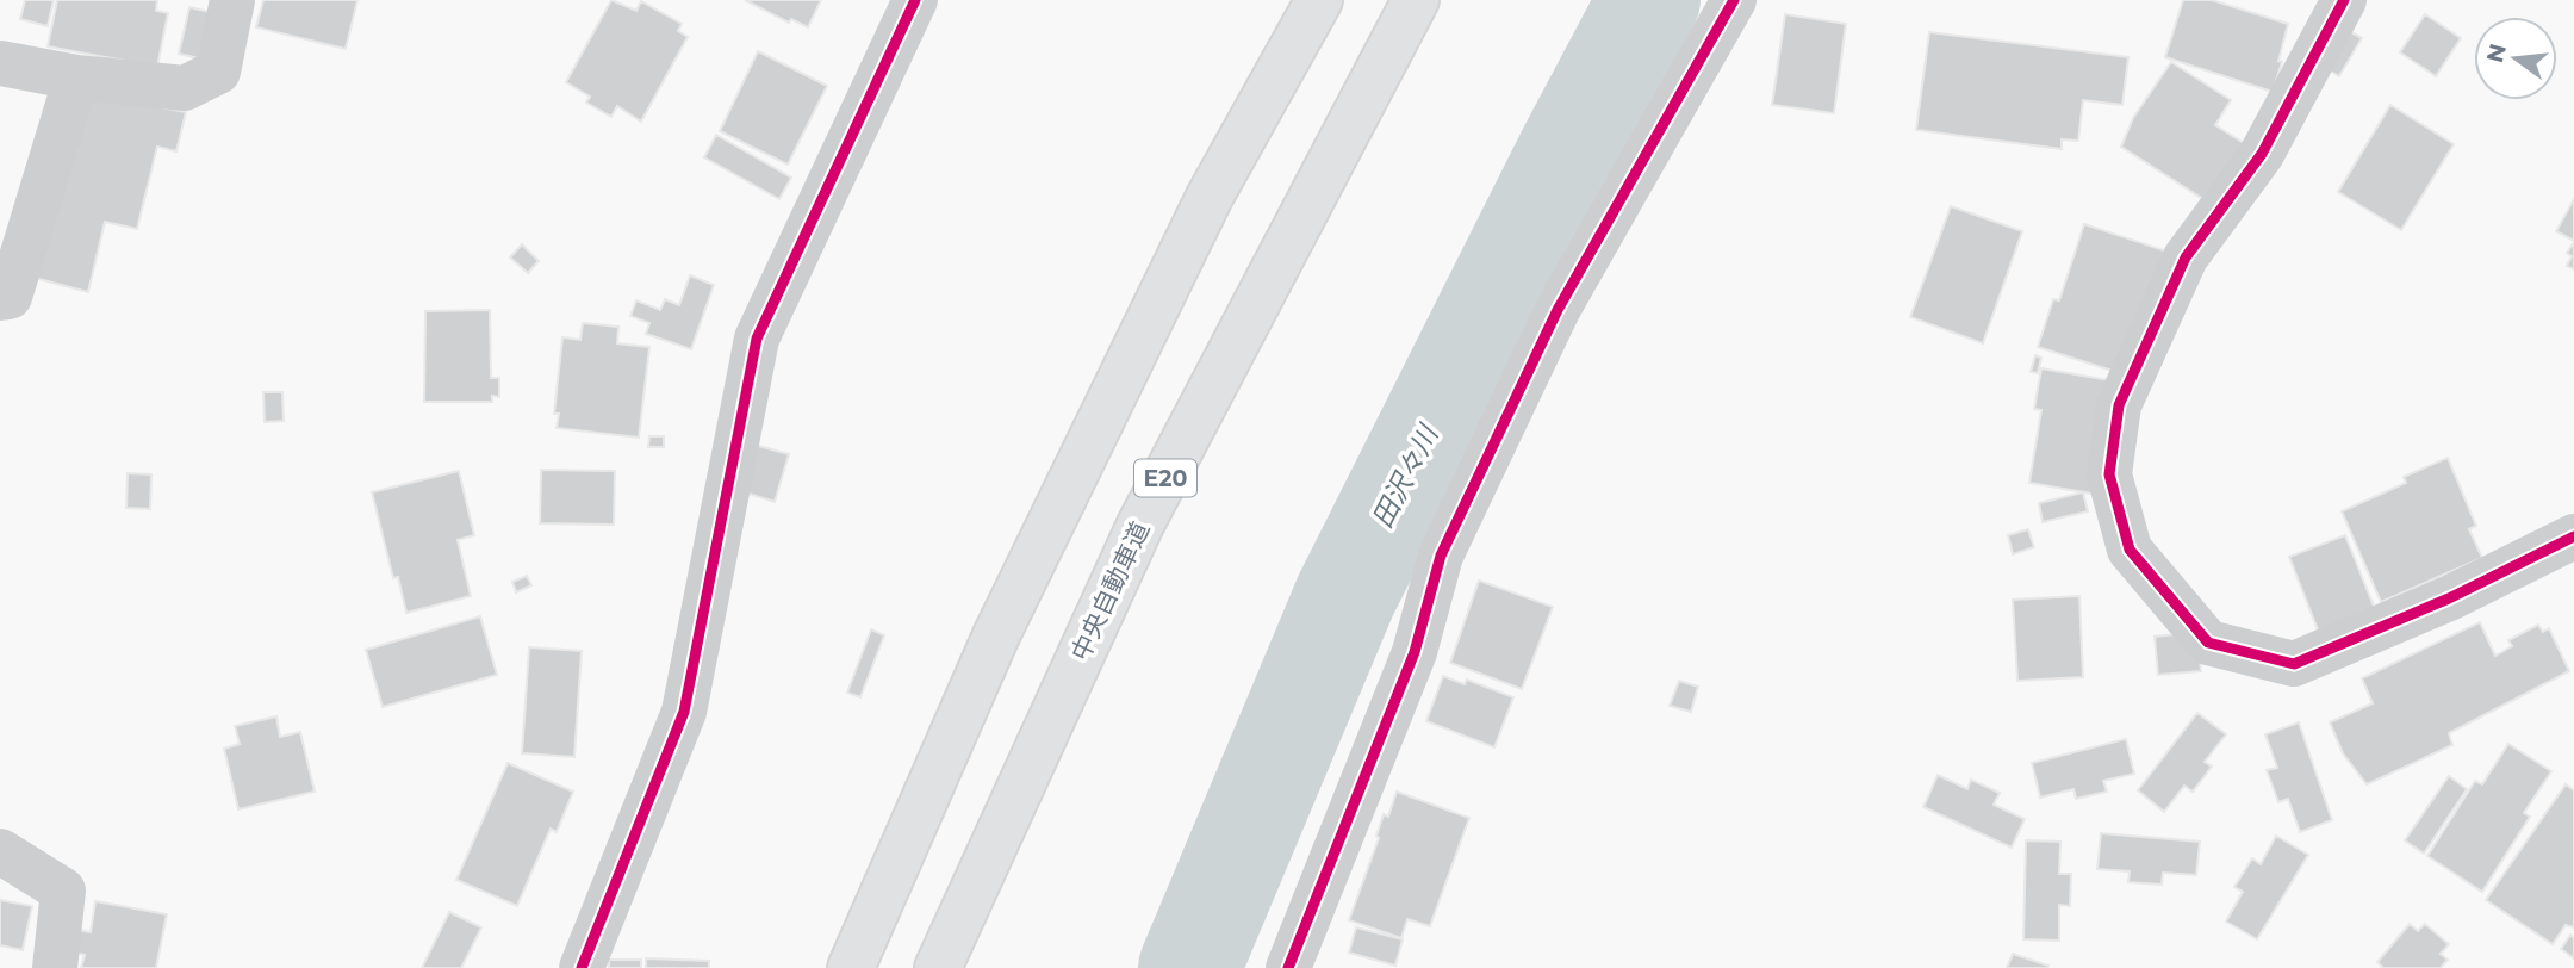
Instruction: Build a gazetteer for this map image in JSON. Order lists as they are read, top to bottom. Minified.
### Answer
{"streets":{"highway":["E20","中央自動車道"]},"water":["田沢々川"],"north":"left"}
